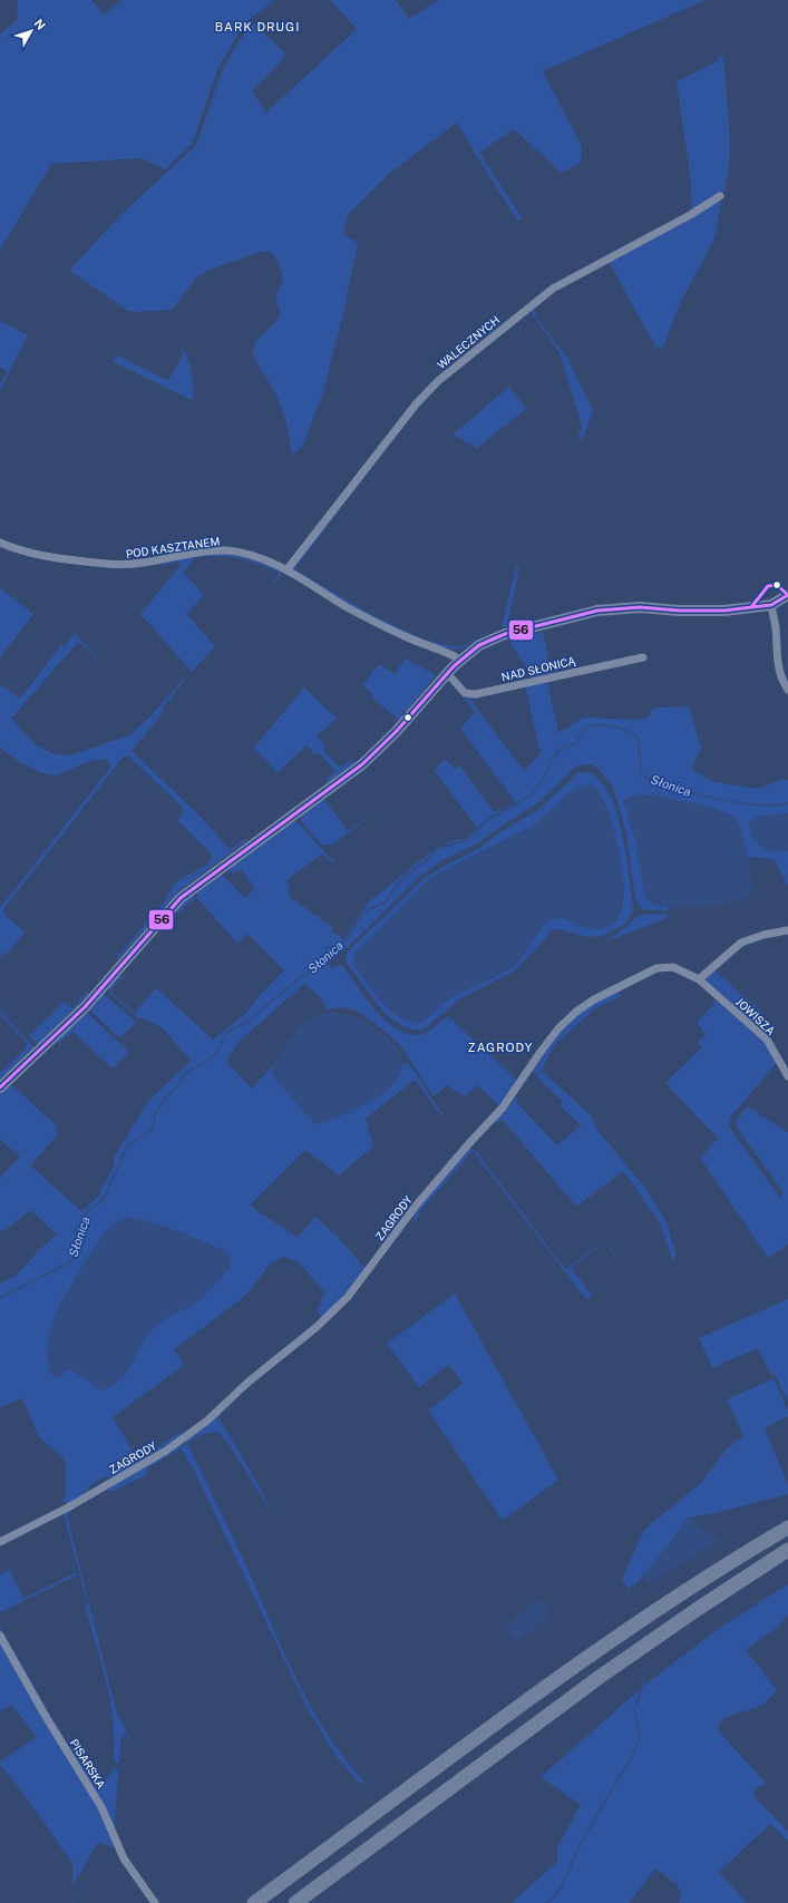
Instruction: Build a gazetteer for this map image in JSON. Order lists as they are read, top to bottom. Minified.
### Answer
{"streets":{"street":["WALECZNYCH","POD KASZTANEM","NAD SŁONICĄ","JOWISZA","ZAGRODY","PISARSKA"]},"crossings":[["WALECZNYCH","POD KASZTANEM"],["JOWISZA","ZAGRODY"]],"districts":["BARK DRUGI","ZAGRODY"],"water":["Słonica"],"lines":["transit line 56"],"north":"top right"}
